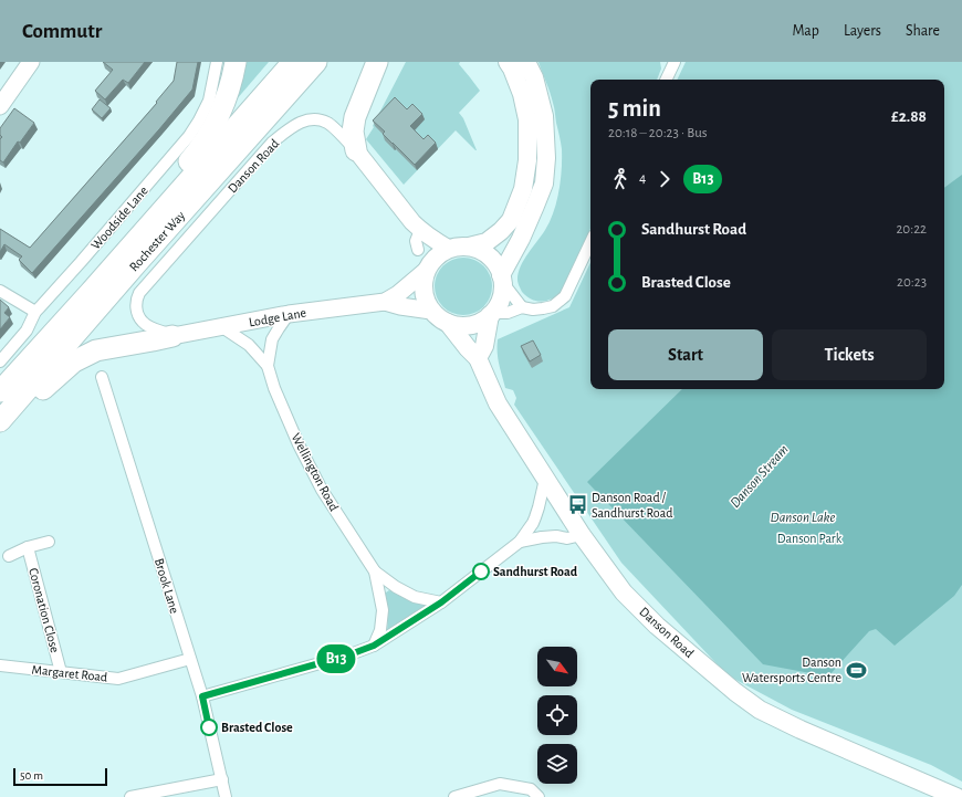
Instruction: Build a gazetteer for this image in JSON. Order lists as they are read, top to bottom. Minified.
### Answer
{"streets":{"highway":["Rochester Way"],"main road":["Danson Road"],"street":["Woodside Lane","Lodge Lane","Wellington Road","Brook Lane","Coronation Close","Margaret Road"]},"crossings":[["Danson Road","Lodge Lane"],["Lodge Lane","Wellington Road"],["Brook Lane","Margaret Road"],["Coronation Close","Margaret Road"]],"water":["Danson Stream","Danson Lake"],"parks":["Danson Park"],"places":{"bus stop":["Danson Road / Sandhurst Road"],"other":["Sandhurst Road","Brasted Close"],"sports":["Danson Watersports Centre"]},"lines":["bus line B13"],"scale_bar":"50 m","north":"bottom right","page":{"header":"Commutr","nav":["Map","Layers","Share"],"on_map":"B13","heading":["5 min","20:18 – 20:23 · Bus","£2.88"],"legs":["4","B13"],"list":[{"name":"Sandhurst Road","value":"20:22"},{"name":"Brasted Close","value":"20:23"}],"buttons":["Start","Tickets"],"scale":"50 m"}}
